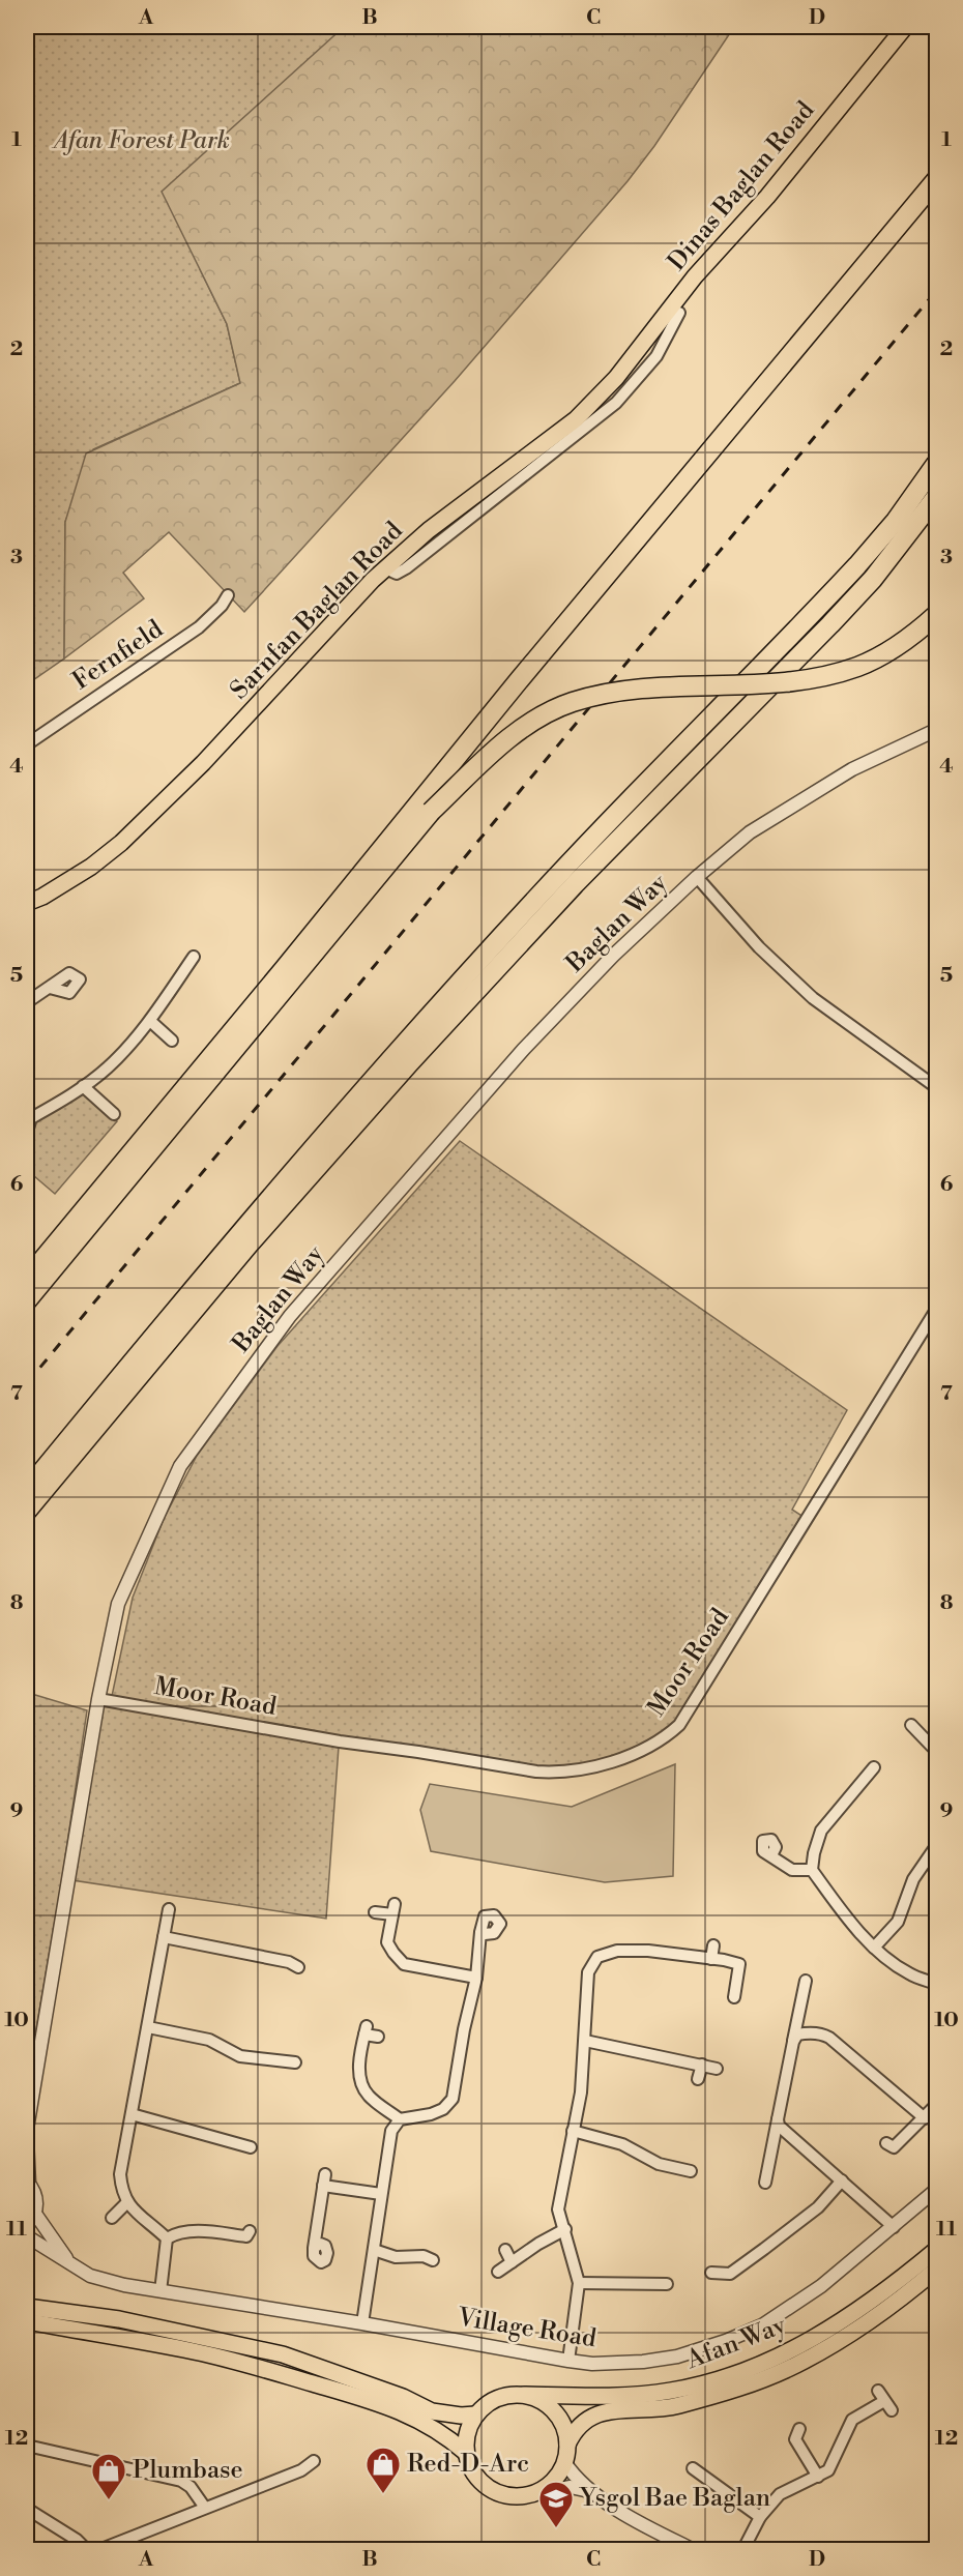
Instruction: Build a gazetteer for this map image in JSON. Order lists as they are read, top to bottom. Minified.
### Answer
{"streets":{"main road":["Dinas Baglan Road","Sarnfan Baglan Road","Afan Way"],"street":["Fernfield","Baglan Way","Moor Road","Village Road"]},"crossings":[["Dinas Baglan Road","Sarnfan Baglan Road"],["Baglan Way","Moor Road"]],"parks":["Afan Forest Park"],"places":{"shop":["Red-D-Arc","Plumbase"],"school or university":["Ysgol Bae Baglan"]},"grid":{"columns":["A","B","C","D"],"rows":["1","2","3","4","5","6","7","8","9","10","11","12"]}}
